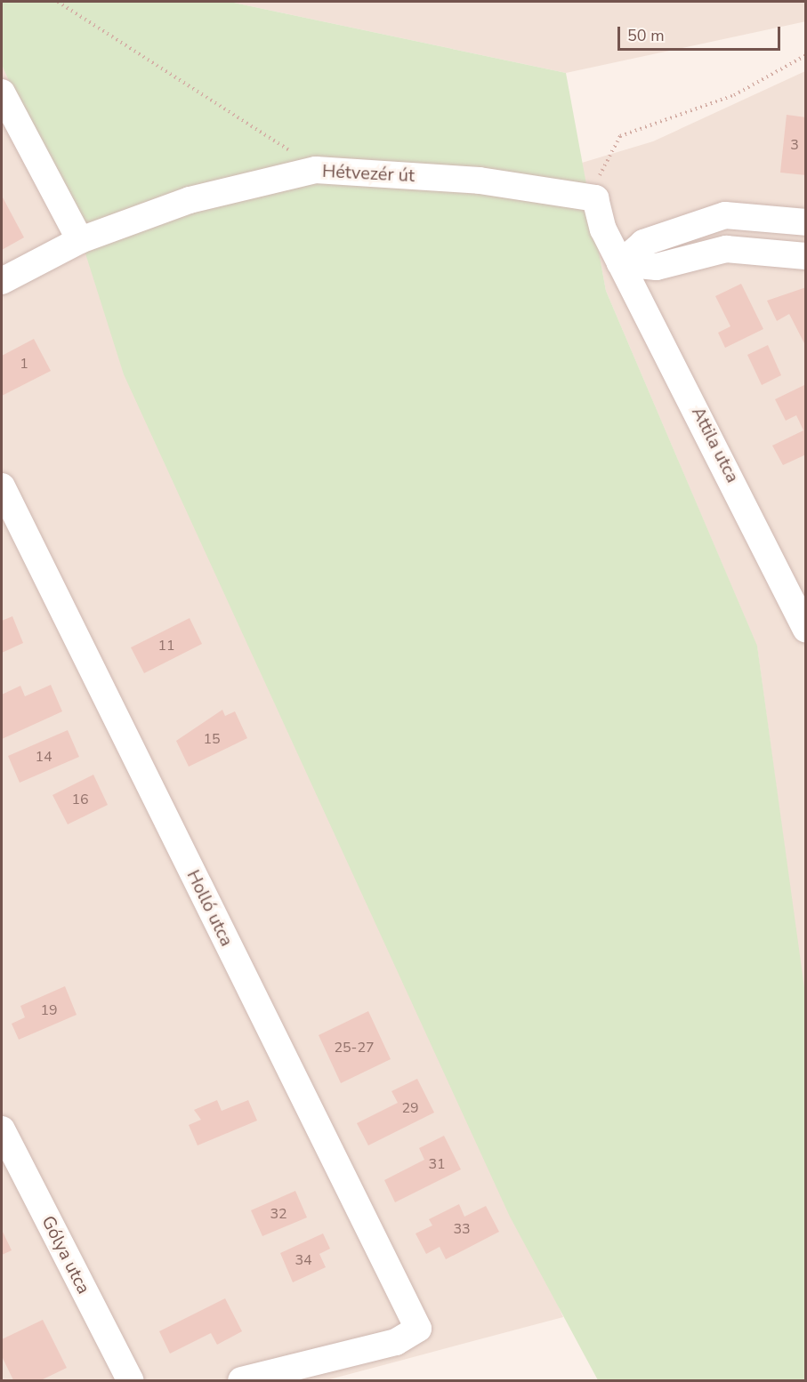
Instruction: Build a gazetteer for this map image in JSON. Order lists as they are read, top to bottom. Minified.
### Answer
{"streets":{"street":["Hétvezér út","Attila utca","Holló utca","Gólya utca"]},"house_numbers":["3","1","11","15","14","16","19","25-27","29","31","32","33","34"],"scale_bar":"50 m"}
